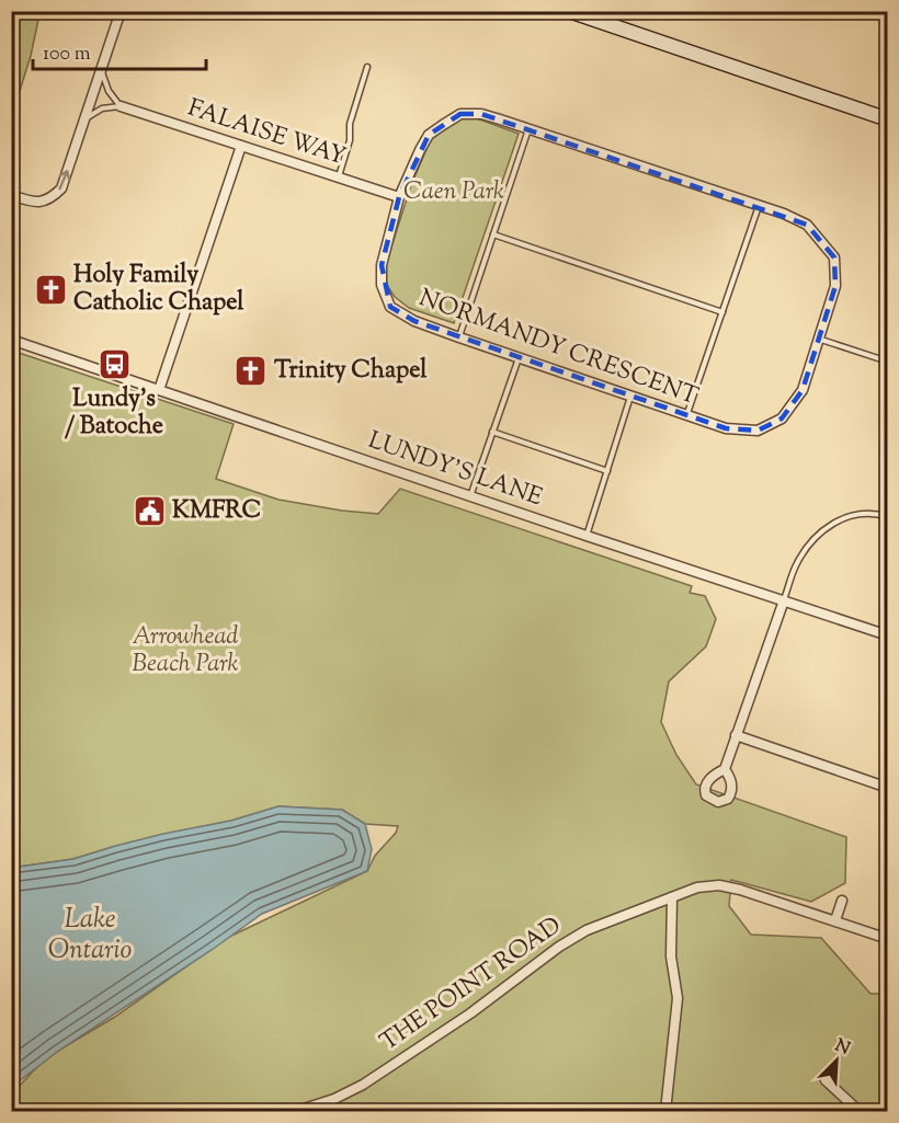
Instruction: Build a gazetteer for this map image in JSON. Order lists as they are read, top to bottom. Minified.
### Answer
{"streets":{"street":["FALAISE WAY","NORMANDY CRESCENT","LUNDY'S LANE","THE POINT ROAD"]},"crossings":[["FALAISE WAY","NORMANDY CRESCENT"]],"water":["Lake Ontario"],"parks":["Caen Park","Arrowhead Beach Park"],"places":{"church":["Holy Family Catholic Chapel","Trinity Chapel"],"bus stop":["Lundy's / Batoche"],"public building":["KMFRC"]},"scale_bar":"100 m","north":"top right"}
